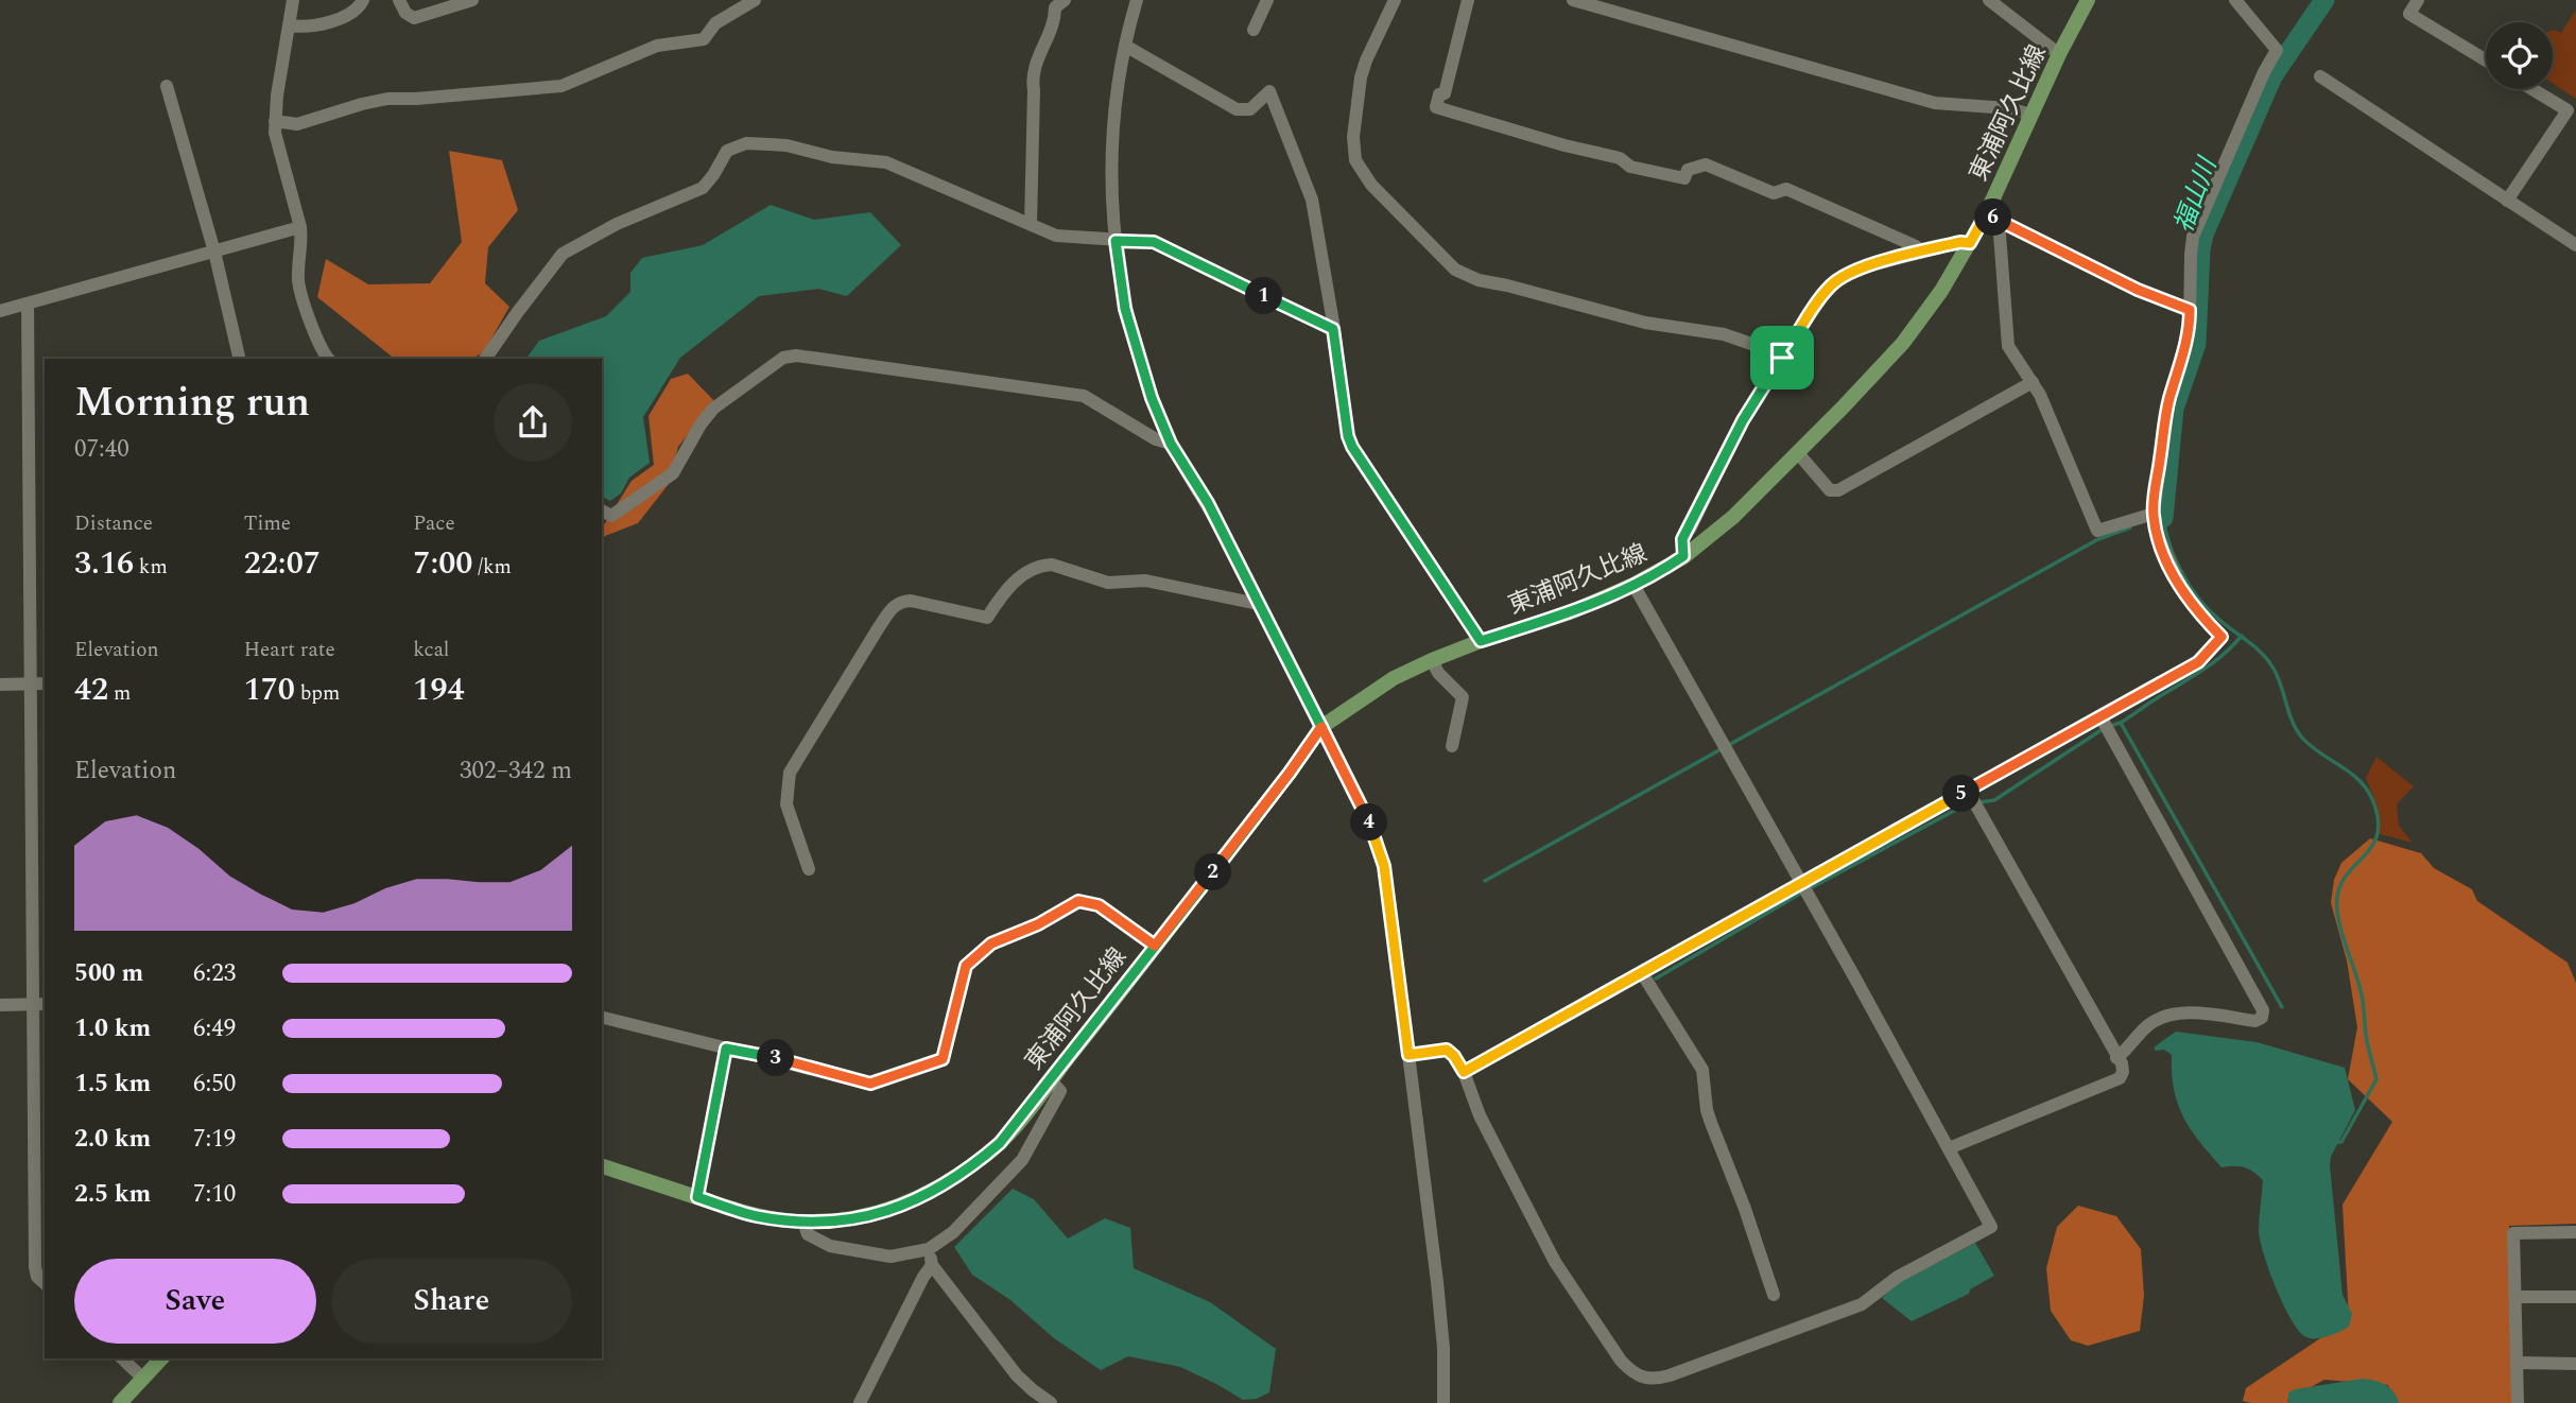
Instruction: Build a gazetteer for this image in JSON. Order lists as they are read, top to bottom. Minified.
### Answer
{"streets":{"main road":["東浦阿久比線"]},"water":["福山川"],"page":{"pins":["6","1","5","4","2","3"],"heading":["Morning run","07:40"],"stats":[["Distance","3.16 km"],["Time","22:07"],["Pace","7:00 /km"],["Elevation","42 m"],["Heart rate","170 bpm"],["kcal","194"]],"chart":["Elevation","302–342 m"],"list":[{"name":"500 m","note":"6:23"},{"name":"1.0 km","note":"6:49"},{"name":"1.5 km","note":"6:50"},{"name":"2.0 km","note":"7:19"},{"name":"2.5 km","note":"7:10"}],"buttons":["Save","Share"]}}
